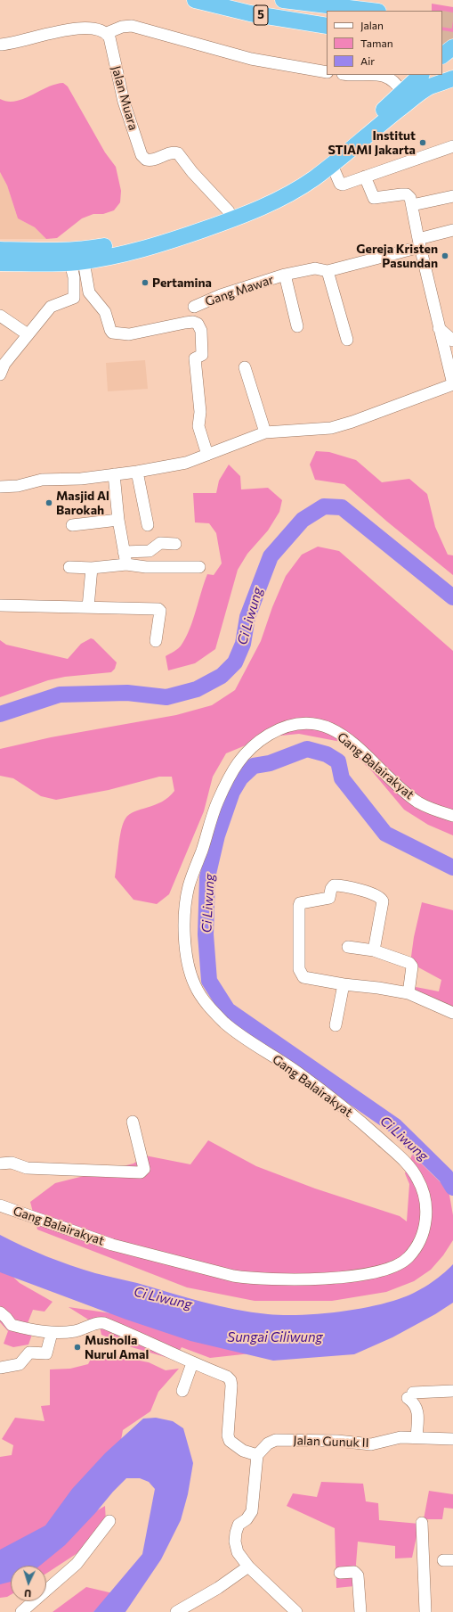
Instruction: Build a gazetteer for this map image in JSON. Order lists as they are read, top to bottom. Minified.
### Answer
{"streets":{"highway":["5"],"street":["Jalan Muara","Gang Mawar","Gang Balairakyat","Jalan Gunuk II"]},"water":["Ci Liwung","Sungai Ciliwung"],"places":["Institut STIAMI Jakarta","Gereja Kristen Pasundan","Pertamina","Masjid Al Barokah","Musholla Nurul Amal"],"legend":["Jalan","Taman","Air"],"north":"bottom"}
